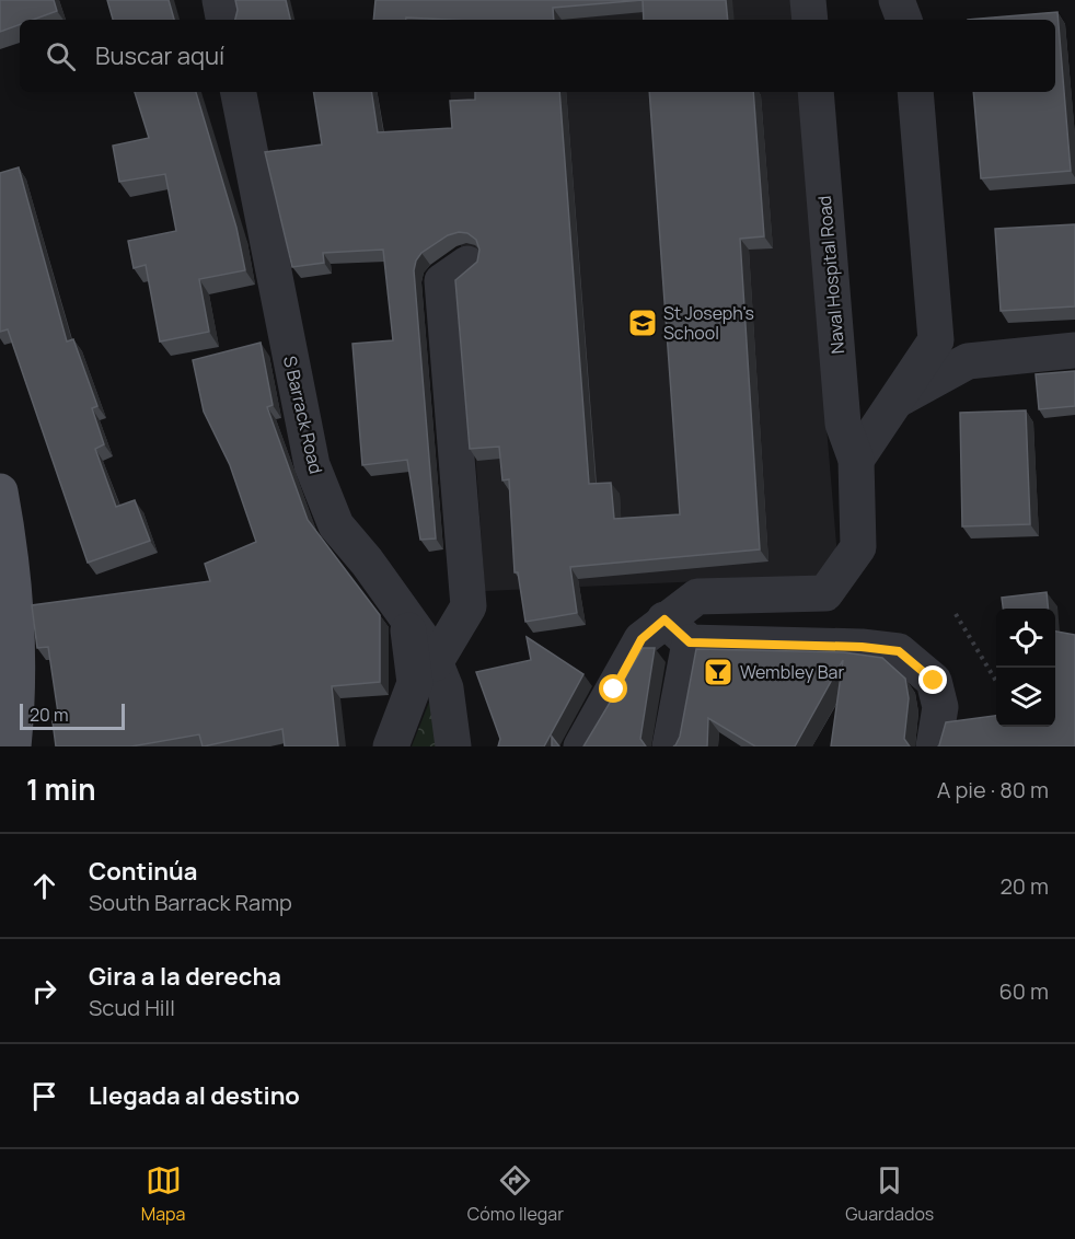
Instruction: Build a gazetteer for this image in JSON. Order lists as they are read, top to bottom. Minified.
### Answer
{"streets":{"street":["Naval Hospital Road","S Barrack Road"]},"places":{"school or university":["St Joseph's School"],"bar":["Wembley Bar"]},"scale_bar":"20 m","page":{"search":"Buscar aquí","scale":"20 m","heading":["1 min","A pie · 80 m"],"list":[["Continúa","South Barrack Ramp","20 m"],["Gira a la derecha","Scud Hill","60 m"],"Llegada al destino"],"nav":["Mapa","Cómo llegar","Guardados"]}}
